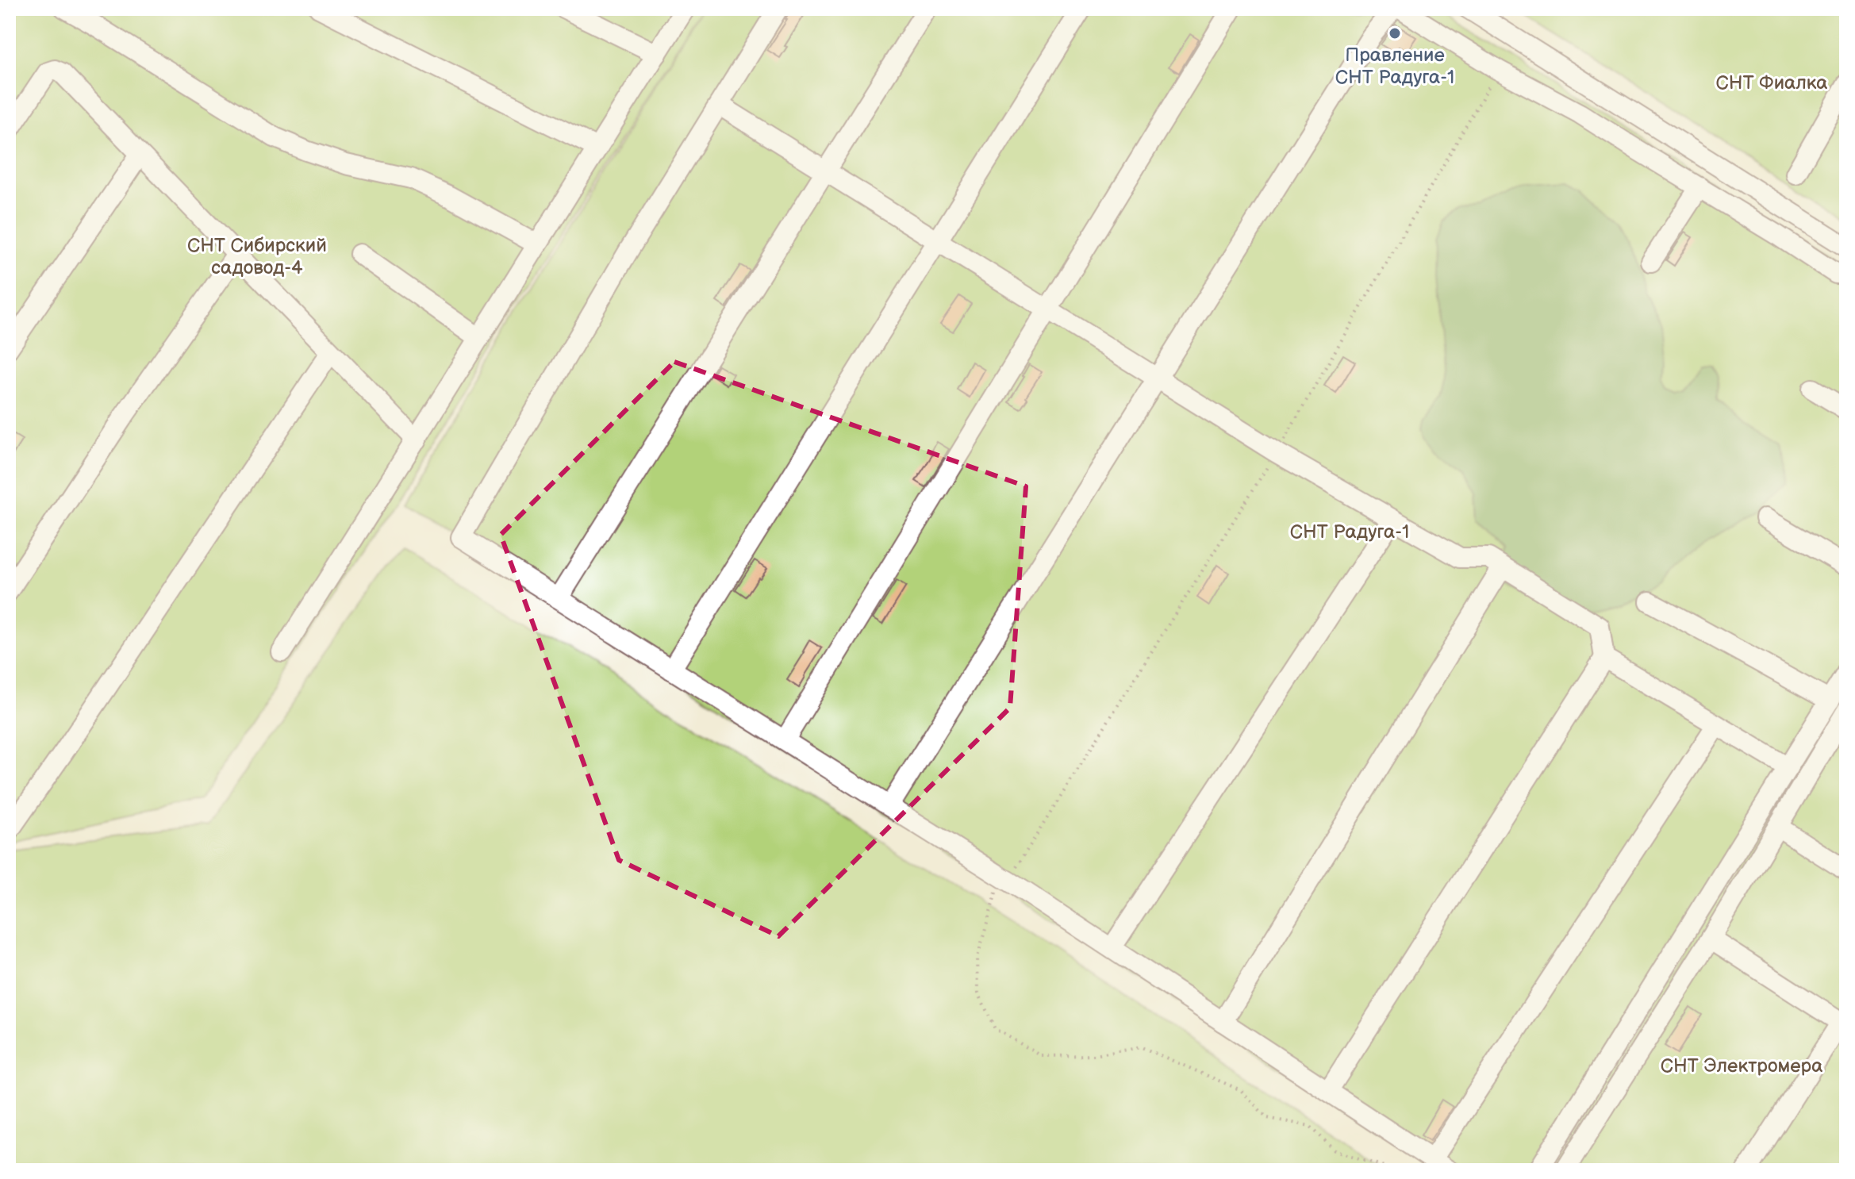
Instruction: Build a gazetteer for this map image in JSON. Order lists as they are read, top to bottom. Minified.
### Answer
{"parks":["СНТ Фиалка","СНТ Сибирский садовод-4","СНТ Радуга-1","СНТ Электромера"],"places":["Правление СНТ Радуга-1"]}
